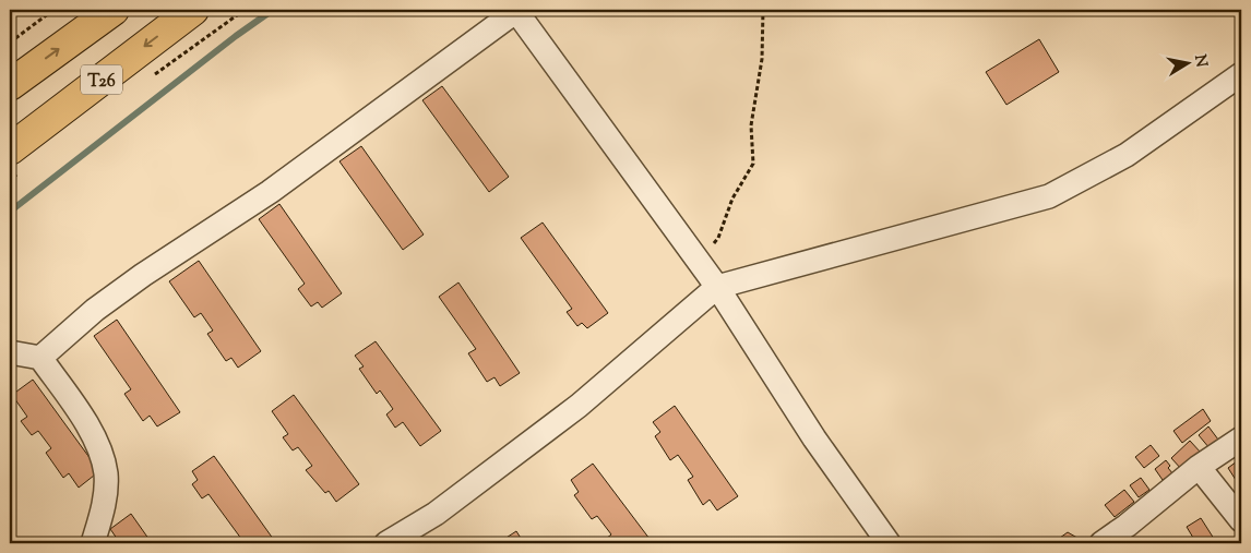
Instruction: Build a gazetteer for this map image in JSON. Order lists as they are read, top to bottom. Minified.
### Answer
{"streets":{"highway":["T26"]},"north":"right"}
